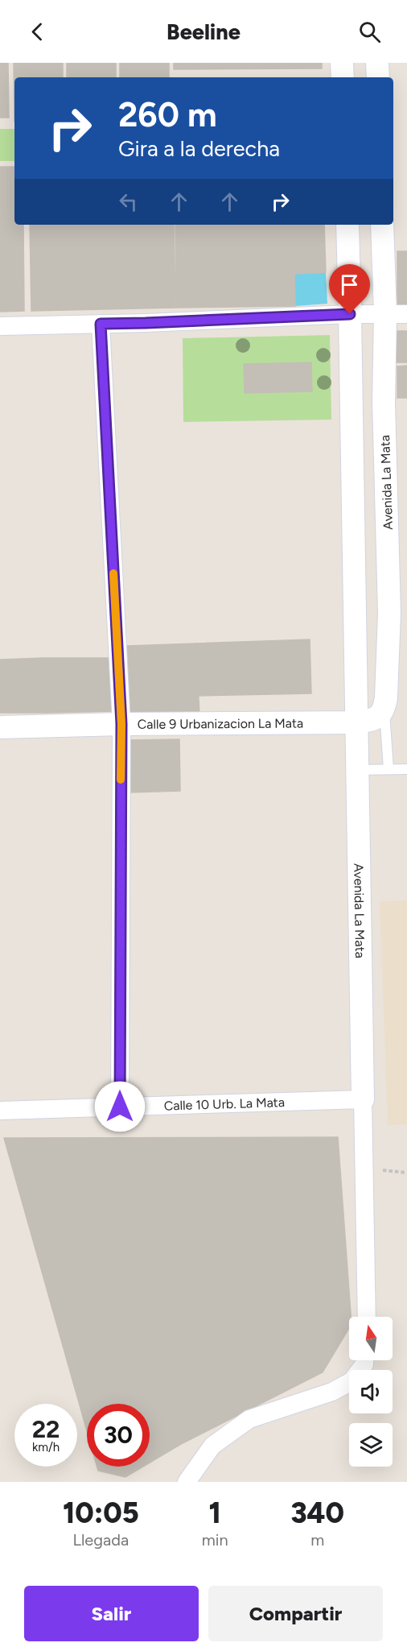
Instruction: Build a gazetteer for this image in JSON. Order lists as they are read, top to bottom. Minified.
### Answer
{"streets":{"street":["Avenida La Mata","Calle 9 Urbanizacion La Mata","Calle 10 Urb. La Mata"]},"crossings":[["Avenida La Mata","Calle 9 Urbanizacion La Mata"],["Avenida La Mata","Calle 10 Urb. La Mata"]],"north":"top","page":{"header":"Beeline","turn":["260 m","Gira a la derecha"],"speed":"22 km/h","limit":"30","eta":["10:05","Llegada","1","min","340","m"],"buttons":["Salir","Compartir"]}}
